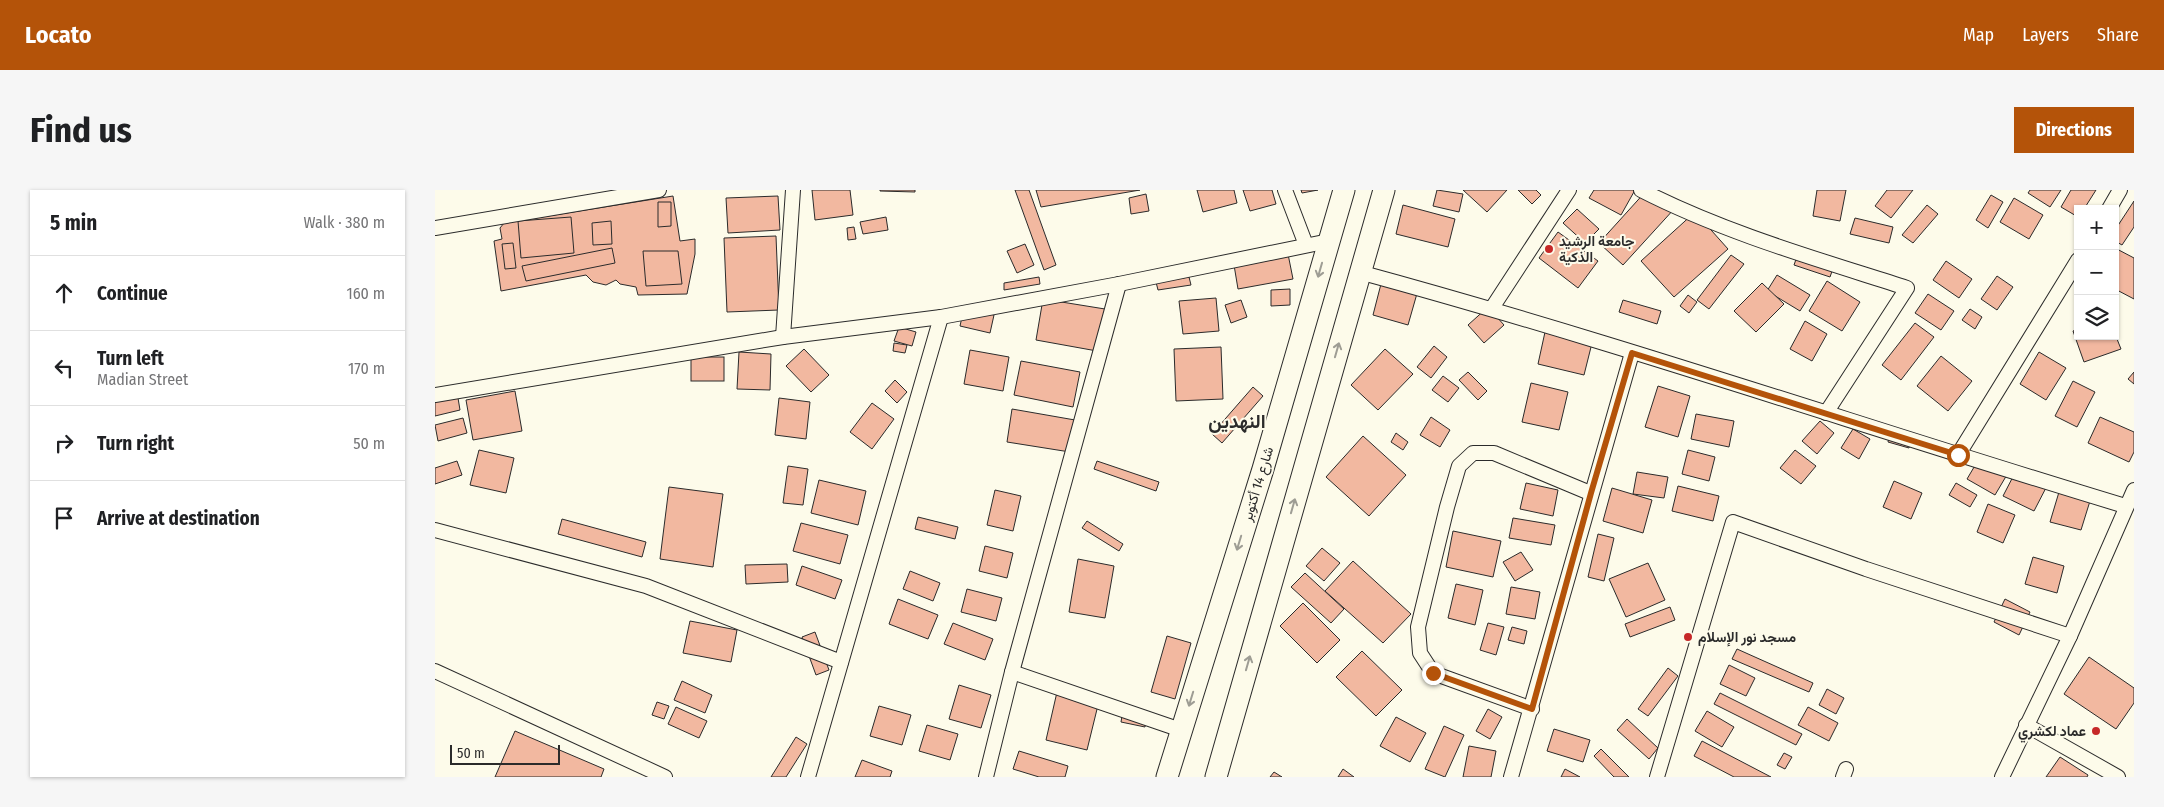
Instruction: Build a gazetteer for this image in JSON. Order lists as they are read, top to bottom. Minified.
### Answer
{"streets":{"main road":["شارع 14 أكتوبر"]},"districts":["النهدين"],"places":["جامعة الرشيد الذكية","مسجد نور الإسلام","عماد لكشري"],"scale_bar":"50 m","page":{"header":"Locato","nav":["Map","Layers","Share"],"buttons":"Directions","title":"Find us","heading":["5 min","Walk · 380 m"],"map_buttons":["+","−"],"list":[["Continue","160 m"],["Turn left","Madian Street","170 m"],["Turn right","50 m"],"Arrive at destination"],"scale":"50 m"}}
